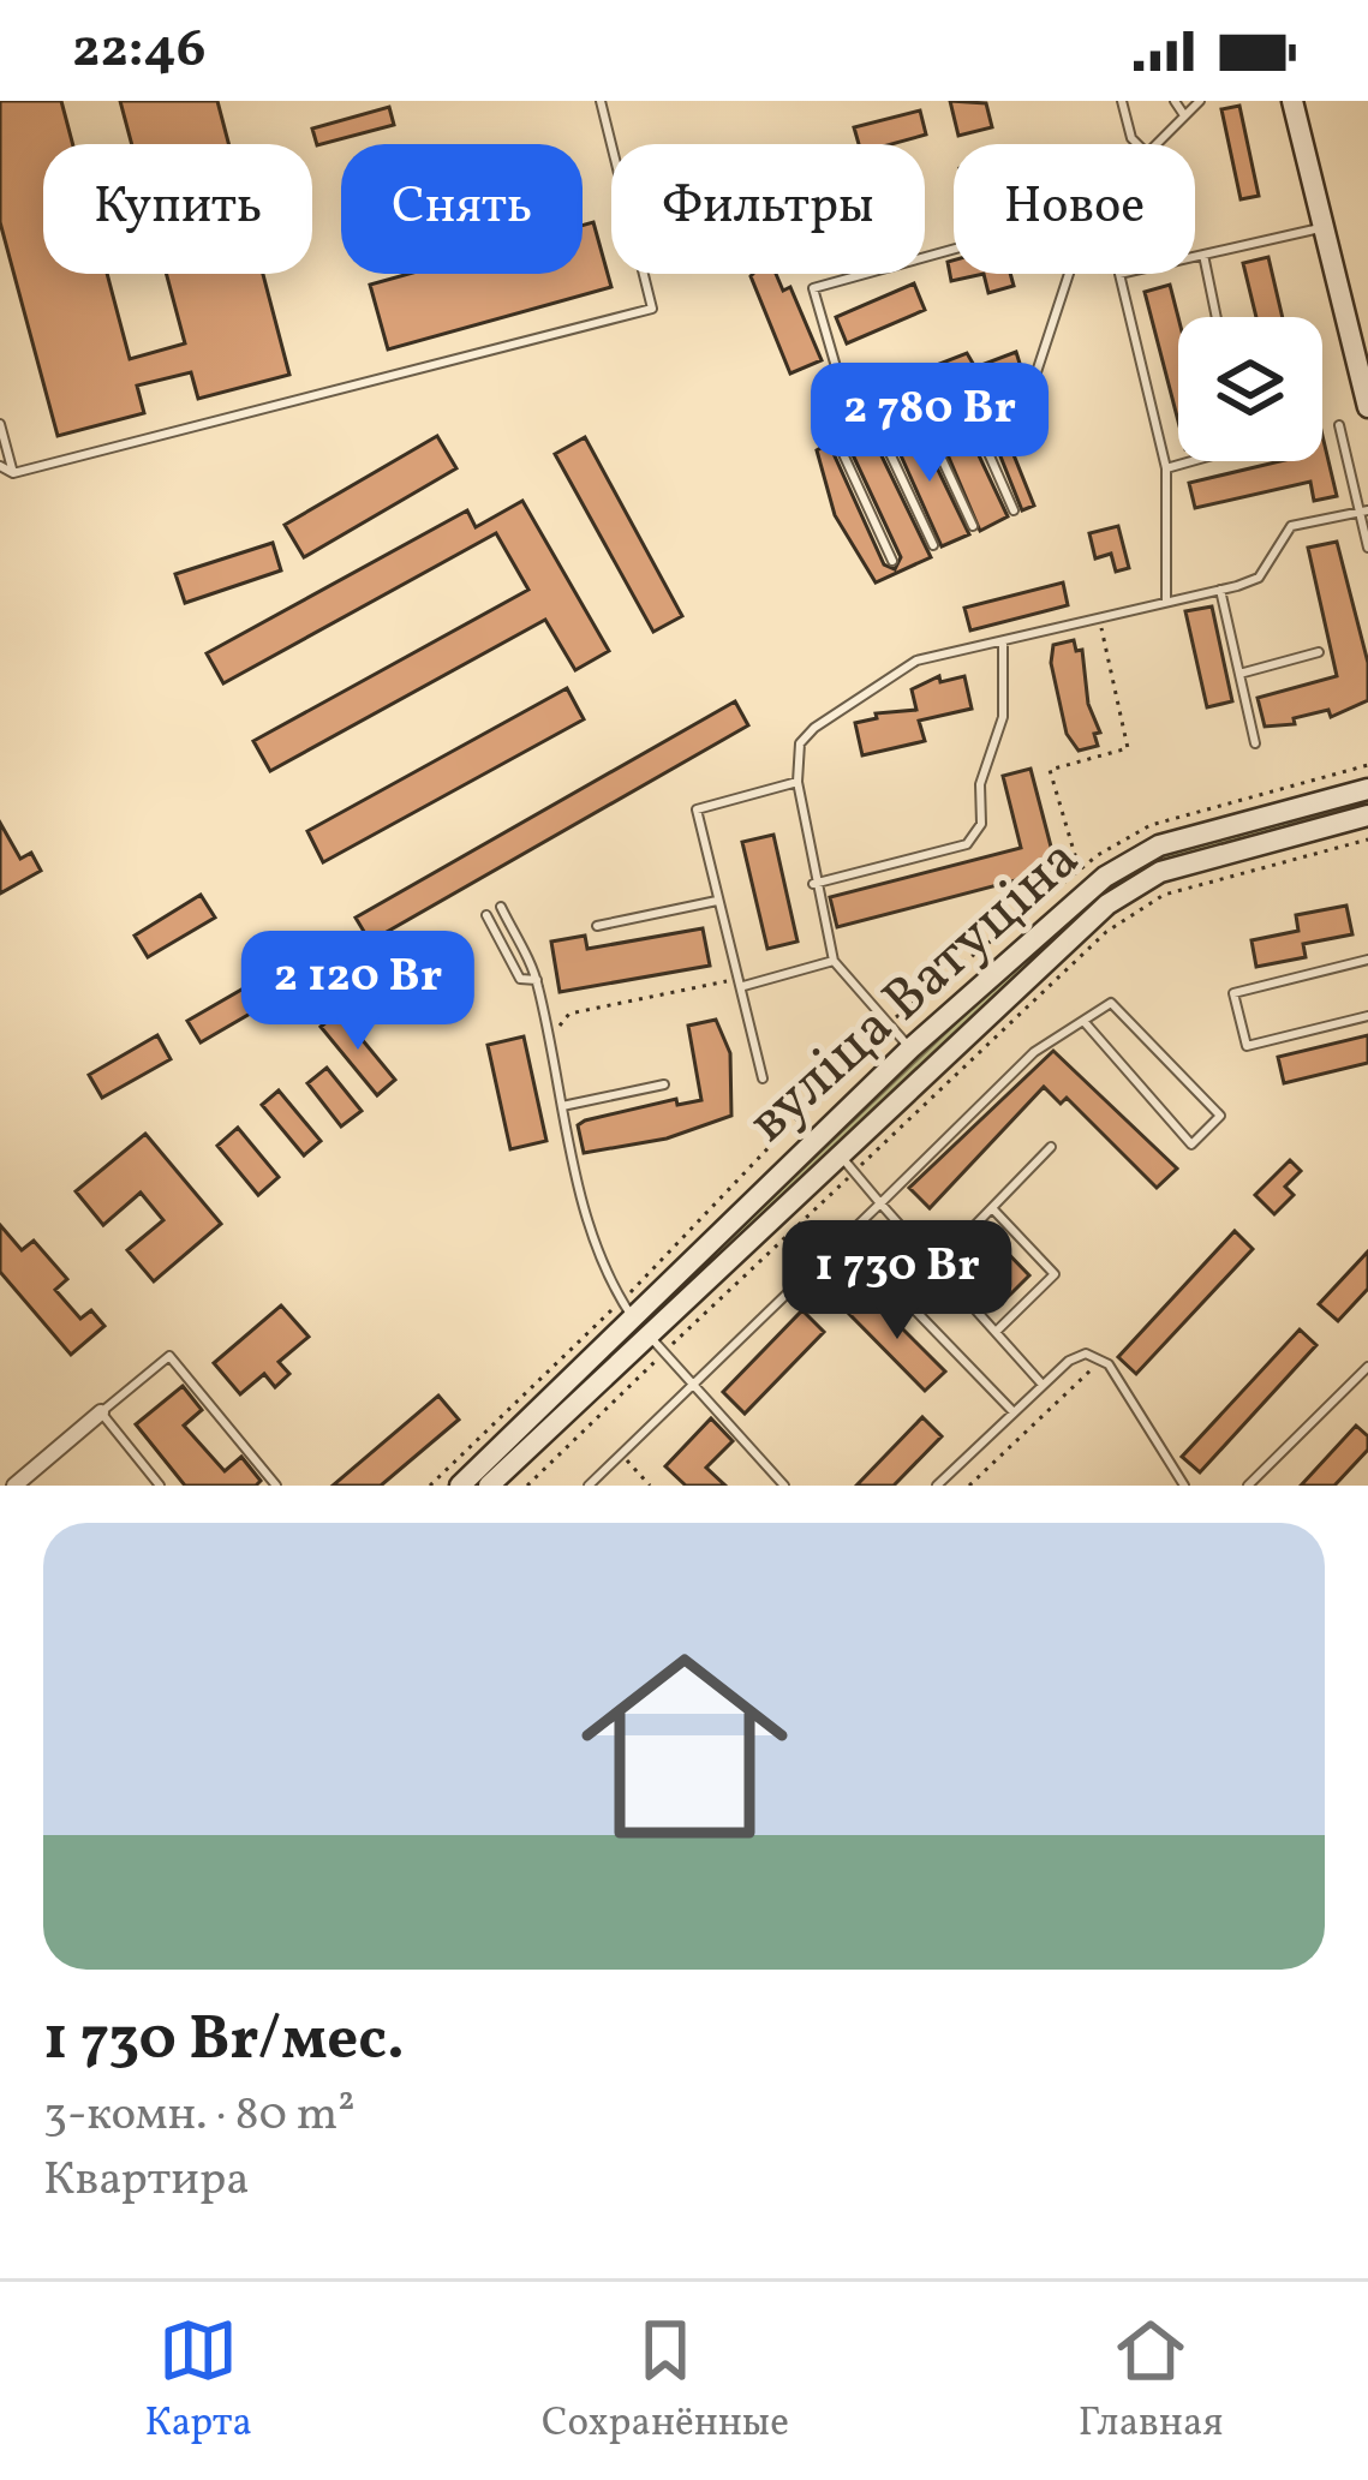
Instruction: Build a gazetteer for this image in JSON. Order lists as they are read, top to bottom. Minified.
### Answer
{"streets":{"street":["вуліца Ватуціна"]},"page":{"status":"22:46","chip":["Купить","Снять","Фильтры","Новое"],"price":["2 780 Br","2 120 Br","1 730 Br"],"list":[{"name":"1 730 Br/мес.","note":"3-комн. · 80 m² · Квартира"}],"tabs":["Карта","Сохранённые","Главная"]}}
